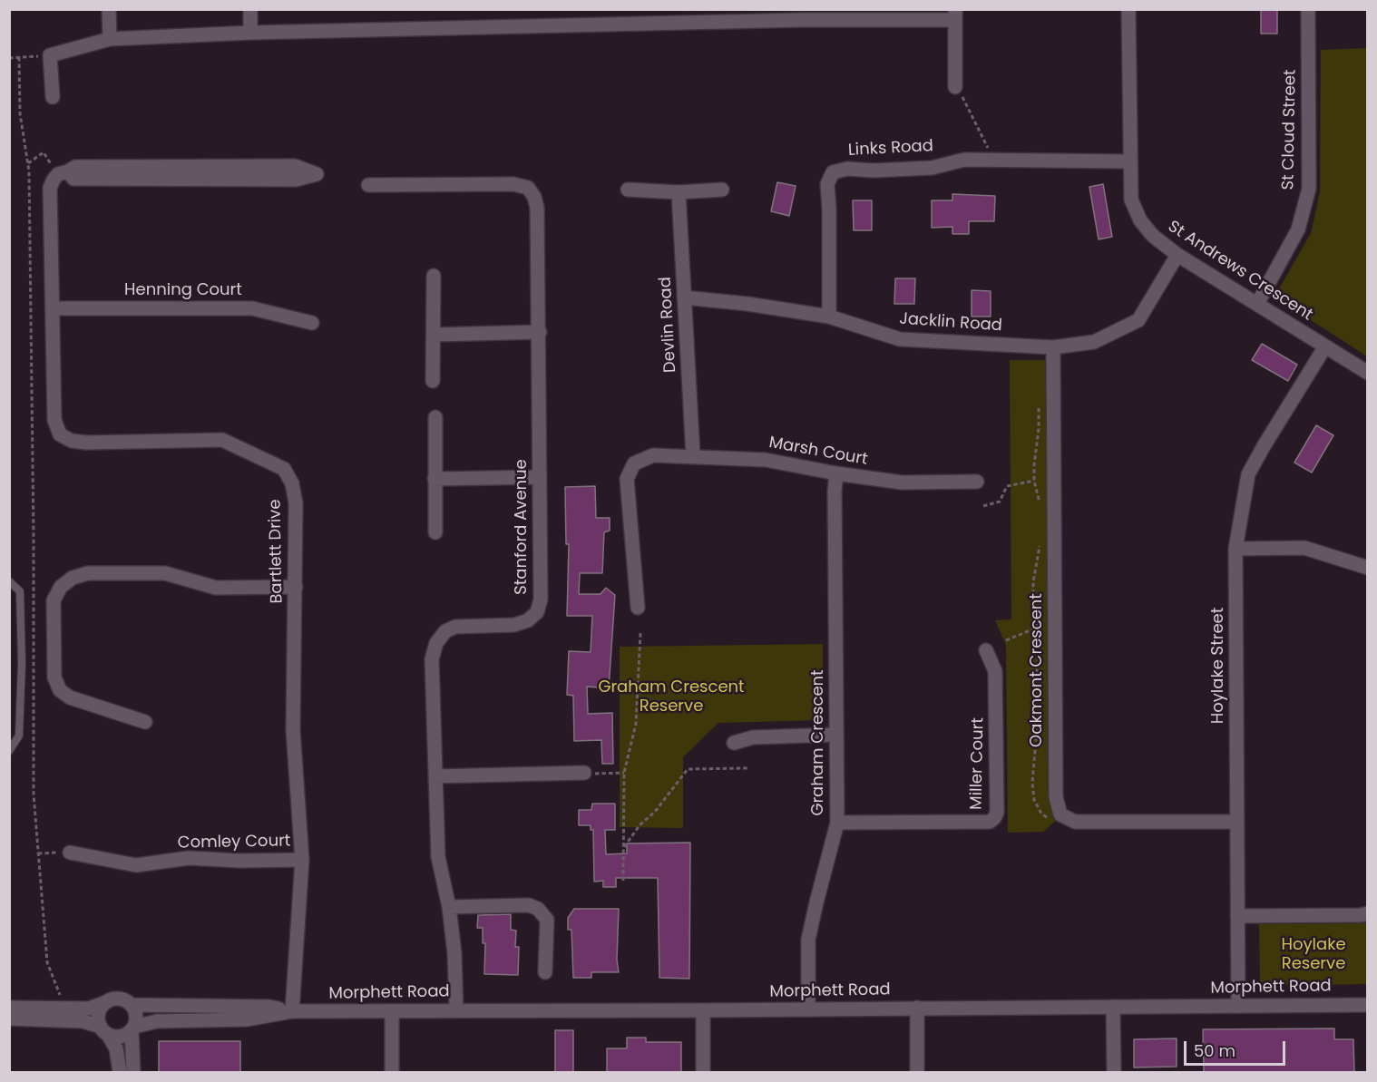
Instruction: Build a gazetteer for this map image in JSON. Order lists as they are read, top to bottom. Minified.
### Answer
{"streets":{"street":["St Cloud Street","Links Road","St Andrews Crescent","Henning Court","Jacklin Road","Devlin Road","Marsh Court","Stanford Avenue","Bartlett Drive","Hoylake Street","Oakmont Crescent","Graham Crescent","Miller Court","Comley Court","Morphett Road"]},"crossings":[["St Cloud Street","St Andrews Crescent"],["Links Road","St Andrews Crescent"],["Links Road","Jacklin Road"],["St Andrews Crescent","Jacklin Road"],["St Andrews Crescent","Hoylake Street"],["Henning Court","Bartlett Drive"],["Jacklin Road","Devlin Road"],["Jacklin Road","Oakmont Crescent"],["Devlin Road","Marsh Court"],["Marsh Court","Graham Crescent"],["Stanford Avenue","Morphett Road"],["Bartlett Drive","Comley Court"],["Bartlett Drive","Morphett Road"],["Hoylake Street","Oakmont Crescent"],["Hoylake Street","Morphett Road"],["Graham Crescent","Miller Court"],["Graham Crescent","Morphett Road"]],"parks":["Graham Crescent Reserve","Hoylake Reserve"],"scale_bar":"50 m"}
